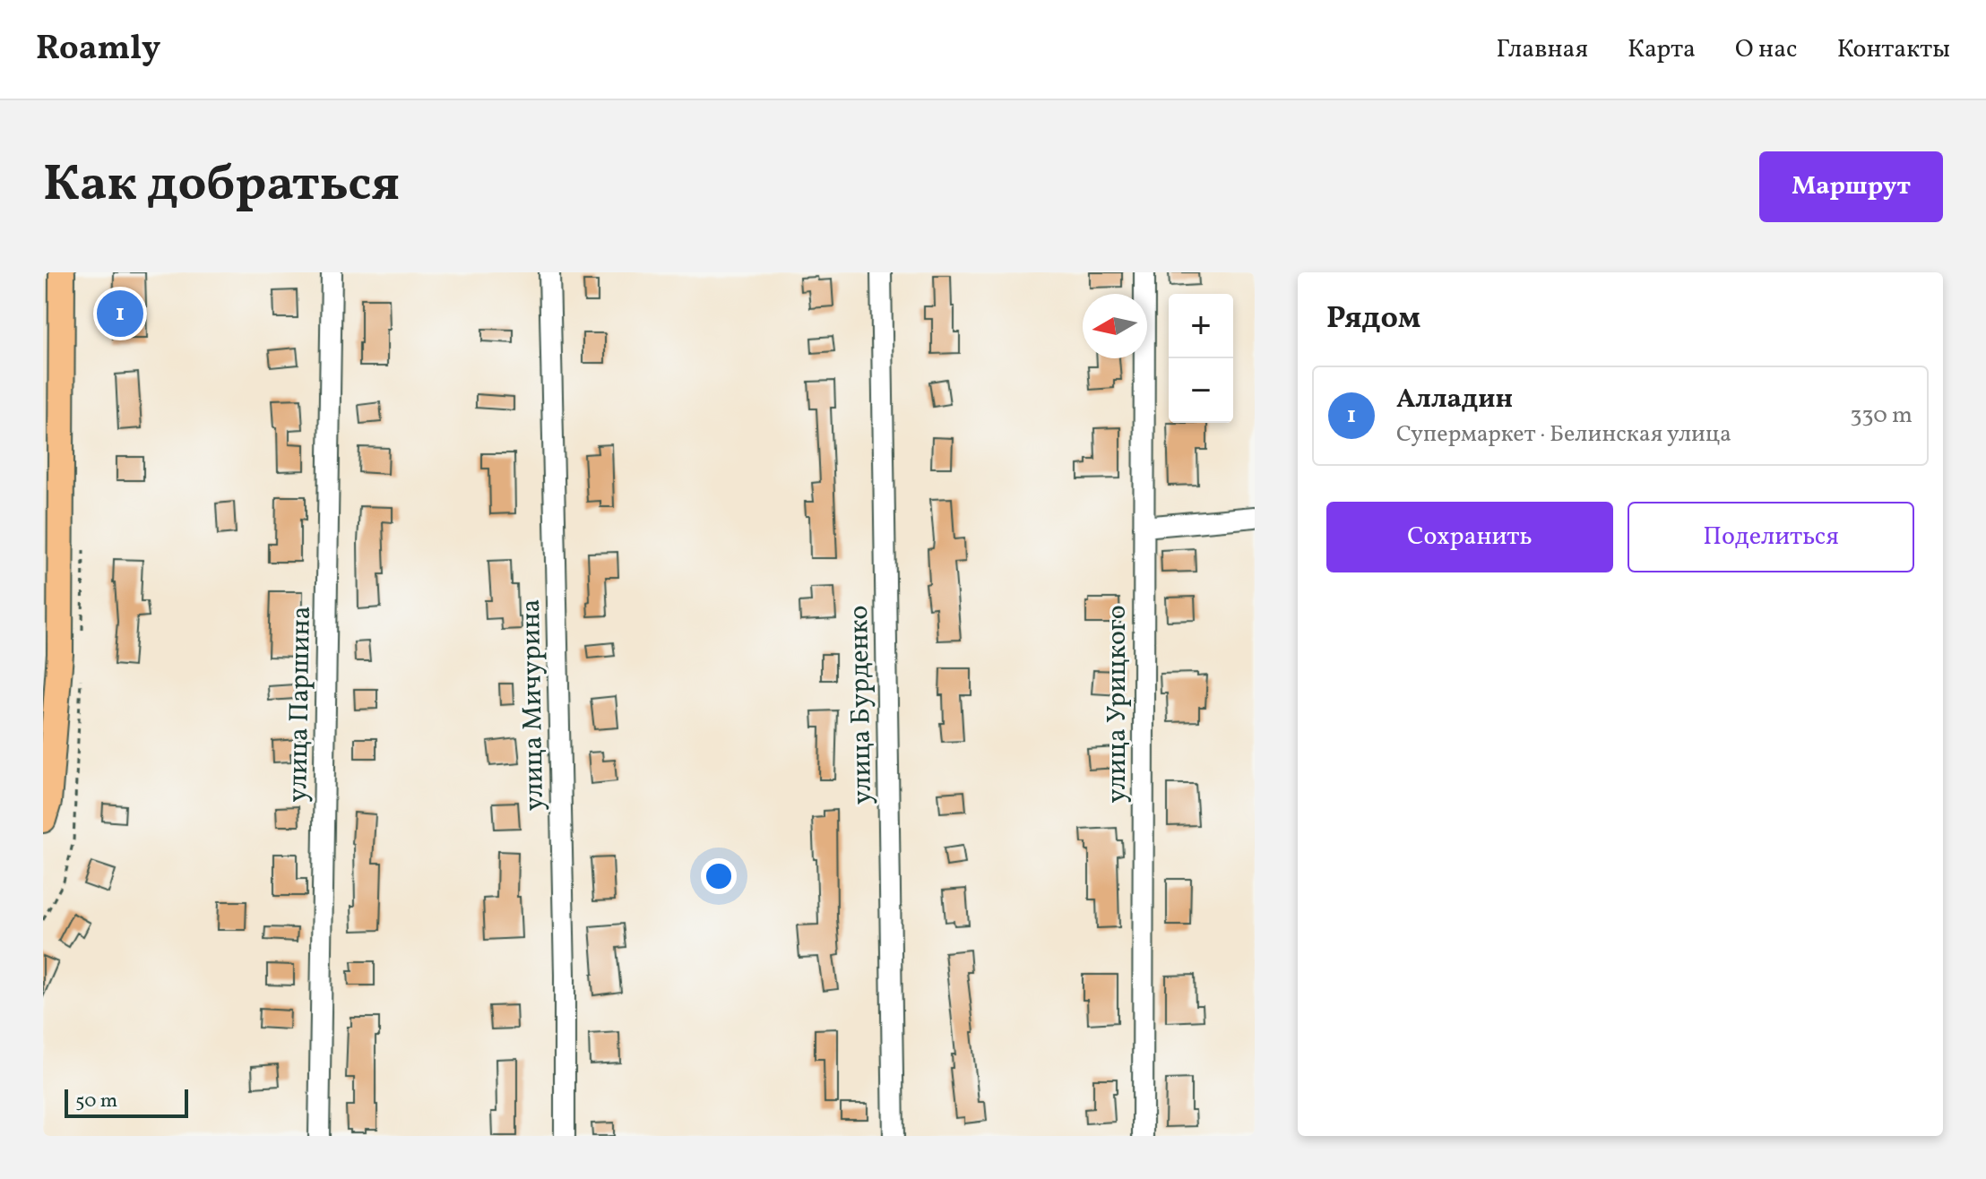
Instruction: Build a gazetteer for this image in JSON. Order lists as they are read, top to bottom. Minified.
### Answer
{"streets":{"street":["улица Паршина","улица Урицкого","улица Мичурина","улица Бурденко"]},"scale_bar":"50 m","north":"left","page":{"header":"Roamly","nav":["Главная","Карта","О нас","Контакты"],"title":"Как добраться","buttons":["Маршрут",["Сохранить","Поделиться"]],"heading":"Рядом","pins":"1","map_buttons":["+","−"],"list":[{"mark":"1","name":"Алладин","note":"Супермаркет · Белинская улица","value":"330 m"}],"scale":"50 m"}}
